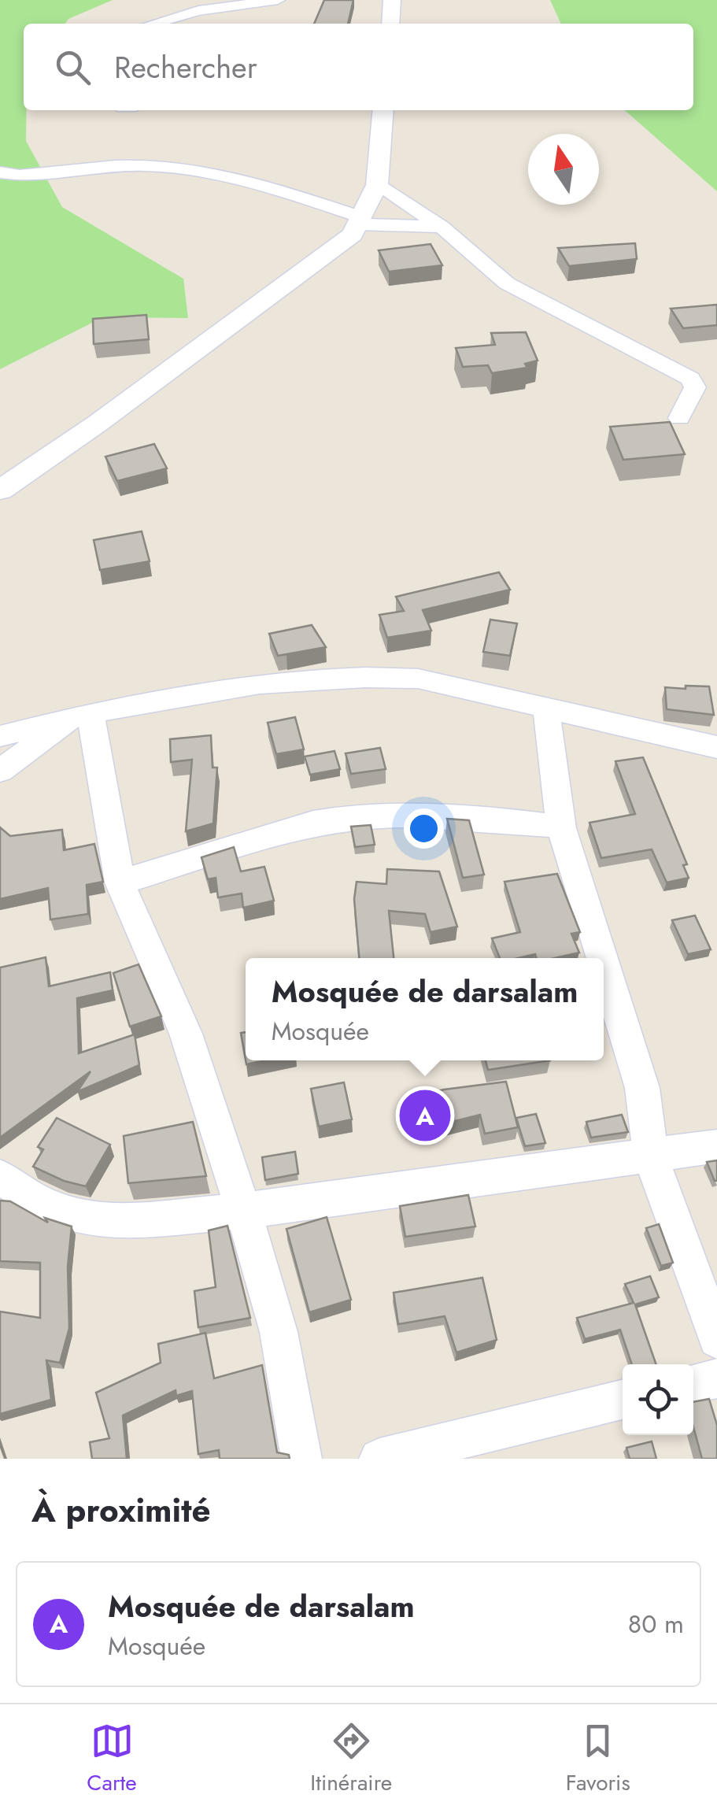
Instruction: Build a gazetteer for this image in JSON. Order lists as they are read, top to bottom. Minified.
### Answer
{"north":"top","page":{"search":"Rechercher","popup":["Mosquée de darsalam","Mosquée"],"pins":"A","heading":"À proximité","list":[{"mark":"A","name":"Mosquée de darsalam","note":"Mosquée","value":"80 m"}],"nav":["Carte","Itinéraire","Favoris"]}}
